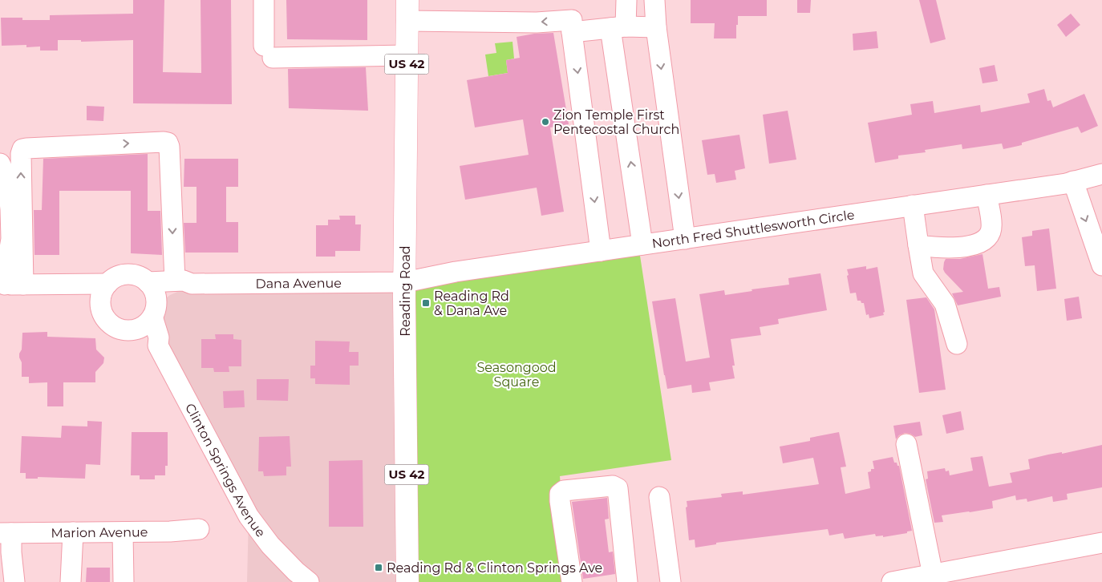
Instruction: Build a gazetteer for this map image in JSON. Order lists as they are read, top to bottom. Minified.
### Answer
{"streets":{"main road":["US 42","Reading Road"],"street":["North Fred Shuttlesworth Circle","Dana Avenue","Clinton Springs Avenue","Marion Avenue"]},"crossings":[["North Fred Shuttlesworth Circle","Dana Avenue"],["North Fred Shuttlesworth Circle","Reading Road"],["Dana Avenue","Reading Road"],["Dana Avenue","Clinton Springs Avenue"]],"parks":["Seasongood Square"],"places":{"other":["Zion Temple First Pentecostal Church"],"transit":["Reading Rd & Dana Ave","Reading Rd & Clinton Springs Ave"]}}
